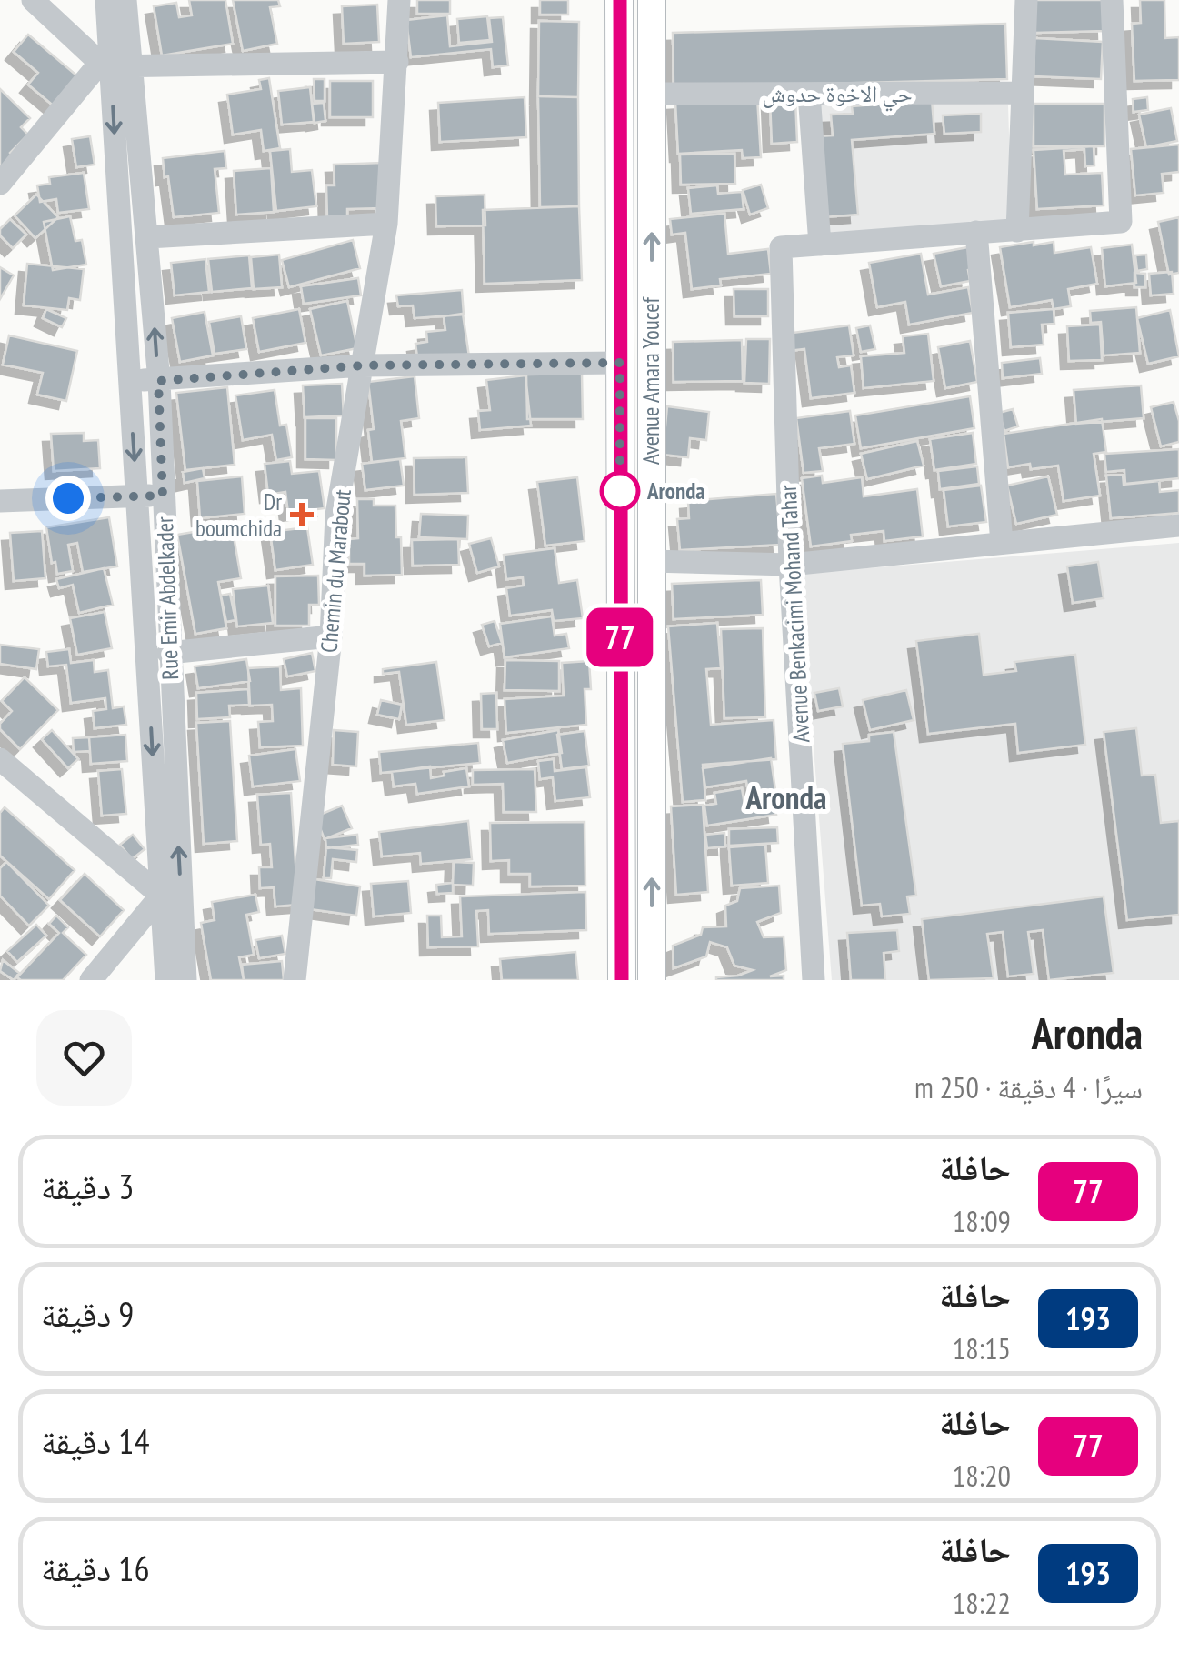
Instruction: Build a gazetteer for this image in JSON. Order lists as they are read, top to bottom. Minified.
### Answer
{"streets":{"main road":["Avenue Amara Youcef"],"street":["حي الاخوة حدوش","Chemin du Marabout","Rue Emir Abdelkader","Avenue Benkacimi Mohand Tahar"]},"crossings":[["حي الاخوة حدوش","Avenue Amara Youcef"]],"districts":["Aronda"],"places":{"other":["Aronda"],"health":["Dr boumchida"]},"lines":["bus line 77"],"page":{"on_map":"77","heading":["Aronda","سيرًا · 4 دقيقة · 250 m"],"list":[{"mark":"77","name":"حافلة","note":"18:09","value":"3 دقيقة"},{"mark":"193","name":"حافلة","note":"18:15","value":"9 دقيقة"},{"mark":"77","name":"حافلة","note":"18:20","value":"14 دقيقة"},{"mark":"193","name":"حافلة","note":"18:22","value":"16 دقيقة"}]}}
